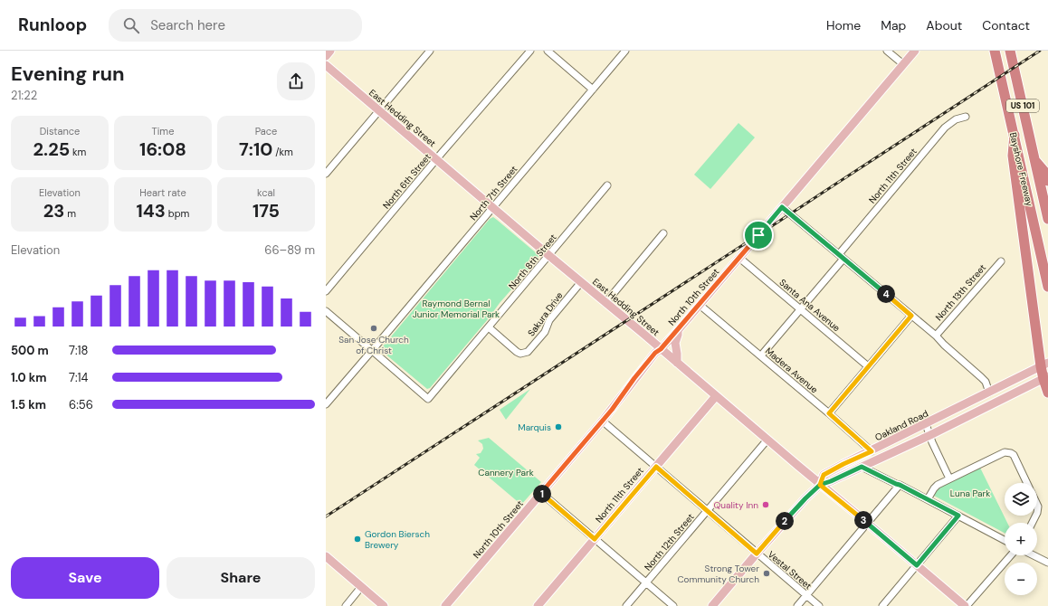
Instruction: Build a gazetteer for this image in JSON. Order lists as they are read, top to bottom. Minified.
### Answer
{"streets":{"highway":["US 101","Bayshore Freeway"],"main road":["East Hedding Street","North 11th Street","North 10th Street","Oakland Road"],"street":["North 6th Street","North 7th Street","North 8th Street","North 13th Street","Santa Ana Avenue","Sakura Drive","Madera Avenue","North 12th Street","Vestal Street"]},"crossings":[["East Hedding Street","North 11th Street"],["East Hedding Street","North 6th Street"],["East Hedding Street","North 7th Street"],["East Hedding Street","North 8th Street"],["East Hedding Street","North 10th Street"],["East Hedding Street","Sakura Drive"],["East Hedding Street","Oakland Road"],["East Hedding Street","North 12th Street"],["North 11th Street","Santa Ana Avenue"],["North 11th Street","Madera Avenue"],["North 11th Street","Vestal Street"],["North 7th Street","North 8th Street"],["North 8th Street","Sakura Drive"],["North 10th Street","Santa Ana Avenue"],["North 10th Street","Madera Avenue"],["North 10th Street","Vestal Street"],["Madera Avenue","Oakland Road"],["North 12th Street","Vestal Street"]],"parks":["Raymond Bernal Junior Memorial Park","Cannery Park","Luna Park"],"places":["San Jose Church of Christ","Marquis","Quality Inn","Gordon Biersch Brewery","Strong Tower Community Church"],"page":{"header":"Runloop","search":"Search here","nav":["Home","Map","About","Contact"],"heading":["Evening run","21:22"],"stats":[["Distance","2.25 km"],["Time","16:08"],["Pace","7:10 /km"],["Elevation","23 m"],["Heart rate","143 bpm"],["kcal","175"]],"chart":["Elevation","66–89 m"],"pins":["4","1","3","2"],"list":[{"name":"500 m","note":"7:18"},{"name":"1.0 km","note":"7:14"},{"name":"1.5 km","note":"6:56"}],"map_buttons":["+","−"],"buttons":["Save","Share"]}}
